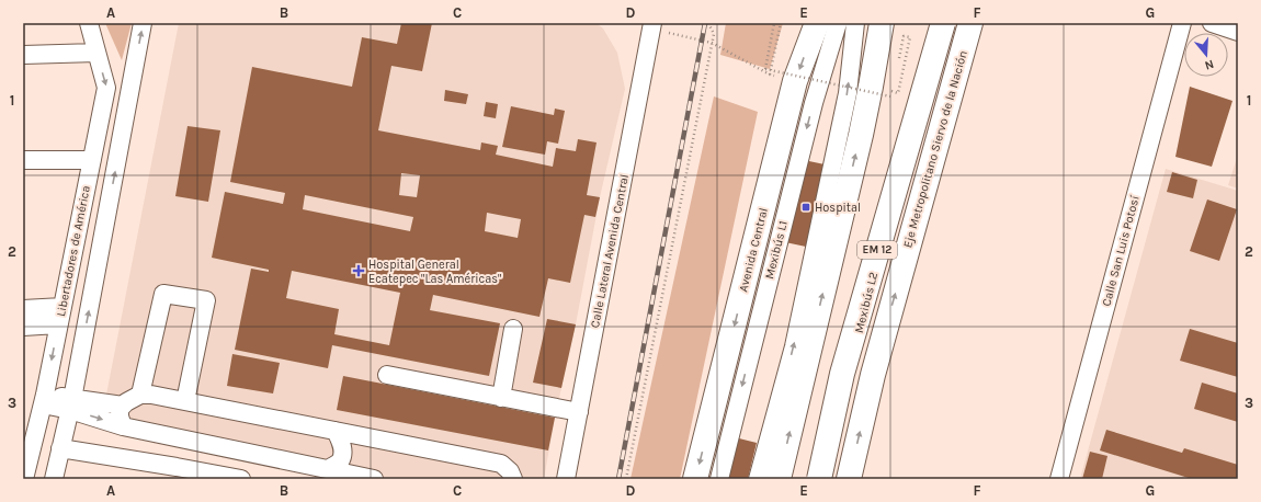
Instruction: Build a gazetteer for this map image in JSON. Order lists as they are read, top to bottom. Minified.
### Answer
{"streets":{"highway":["Eje Metropolitano Siervo de la Nación","Avenida Central","EM 12"],"street":["Mexibús L1","Libertadores de América","Calle Lateral Avenida Central","Calle San Luis Potosí","Mexibús L2"]},"crossings":[["EM 12","Mexibús L2"]],"places":{"transit":["Hospital"],"health":["Hospital General Ecatepec \"Las Américas\""]},"north":"bottom","grid":{"columns":["A","B","C","D","E","F","G"],"rows":["1","2","3"]}}
